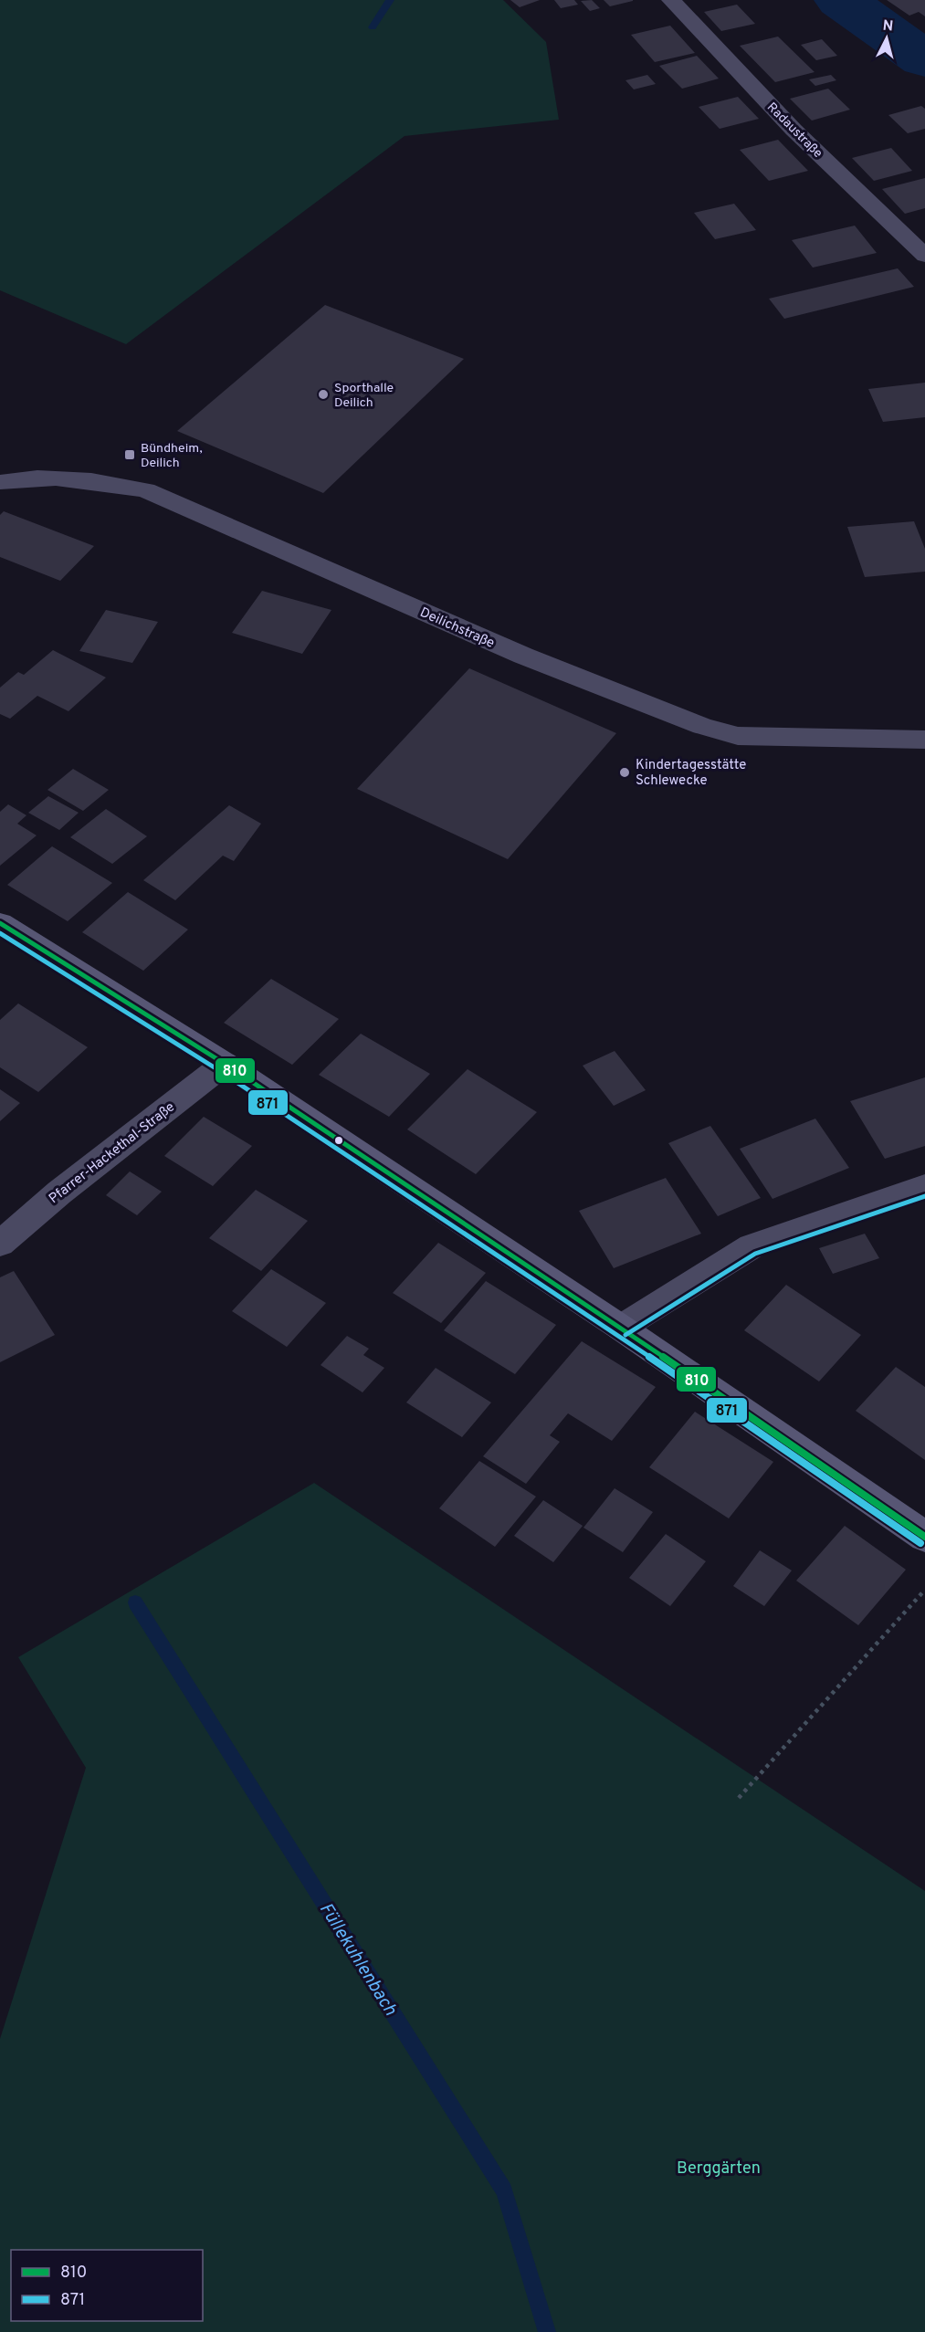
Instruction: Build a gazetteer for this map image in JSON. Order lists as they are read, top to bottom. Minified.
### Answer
{"streets":{"street":["Radaustraße","Deilichstraße","Pfarrer-Hackethal-Straße"]},"water":["Füllekuhlenbach"],"parks":["Berggärten"],"places":{"other":["Sporthalle Deilich","Kindertagesstätte Schlewecke"],"transit":["Bündheim, Deilich"]},"lines":["transit line 810","transit line 871"],"legend":["810","871"],"north":"top"}
